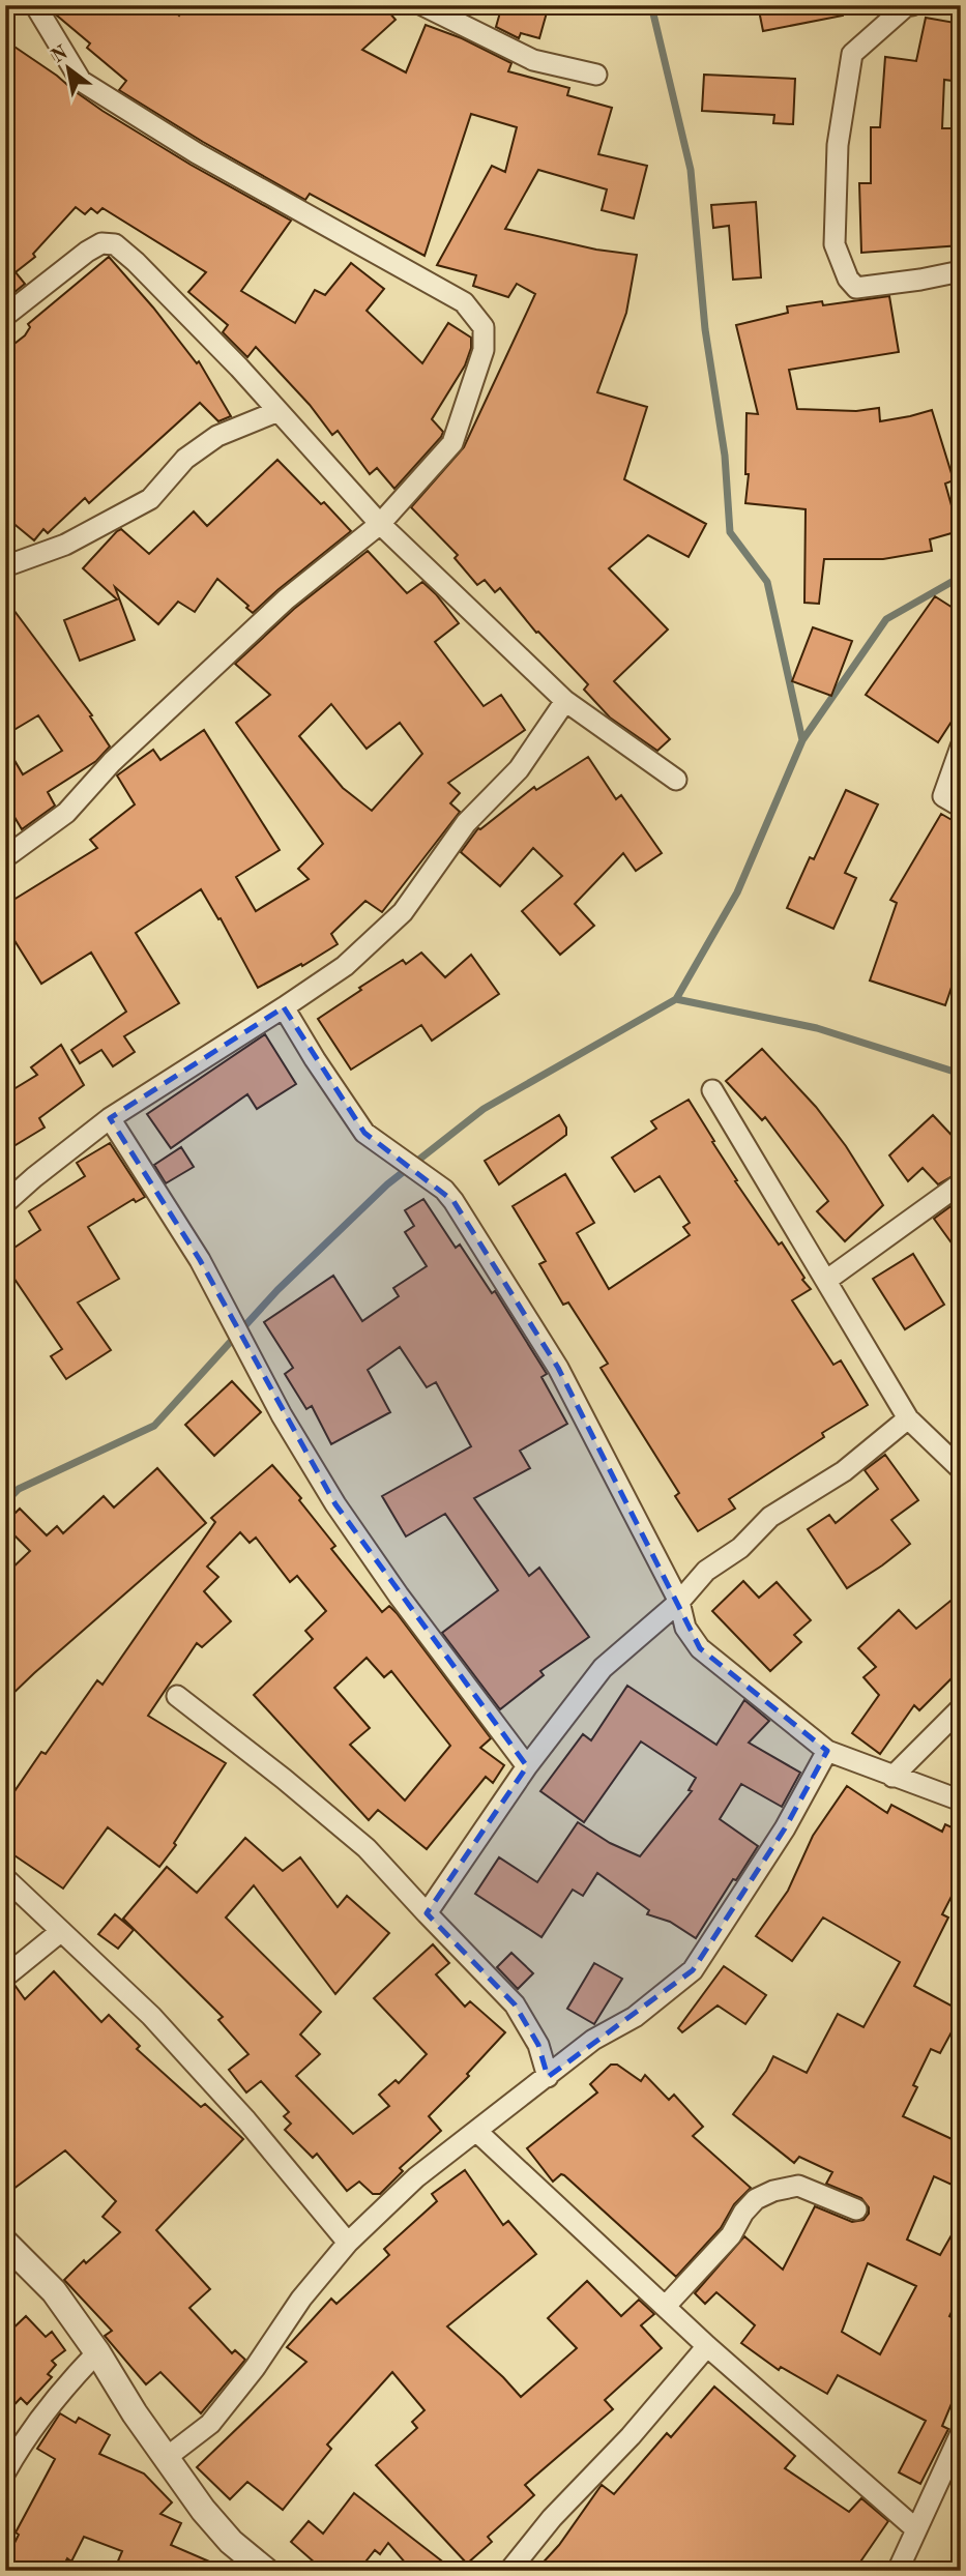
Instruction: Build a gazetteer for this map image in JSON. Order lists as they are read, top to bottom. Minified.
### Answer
{"north":"top left"}
